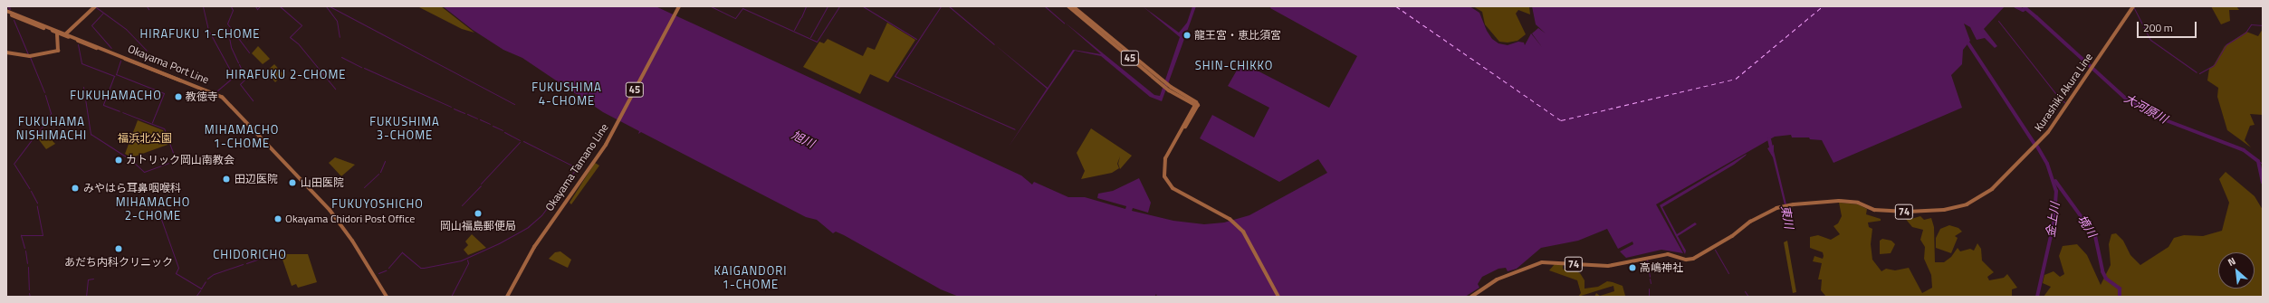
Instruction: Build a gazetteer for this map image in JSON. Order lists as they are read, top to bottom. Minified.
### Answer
{"streets":{"main road":["45","Okayama Port Line","Kurashiki Akura Line","Okayama Tamano Line","74"]},"districts":["HIRAFUKU 1-CHOME","SHIN-CHIKKO","HIRAFUKU 2-CHOME","FUKUSHIMA 4-CHOME","FUKUHAMACHO","FUKUHAMA NISHIMACHI","FUKUSHIMA 3-CHOME","MIHAMACHO 1-CHOME","MIHAMACHO 2-CHOME","FUKUYOSHICHO","CHIDORICHO","KAIGANDORI 1-CHOME"],"water":["大河原川","旭川","東川","金上川","境川"],"parks":["福浜北公園"],"places":["龍王宮・恵比須宮","教徳寺","カトリック岡山南教会","田辺医院","山田医院","みやはら耳鼻咽喉科","岡山福島郵便局","Okayama Chidori Post Office","あだち内科クリニック","高嶋神社"],"scale_bar":"200 m","north":"top left"}
